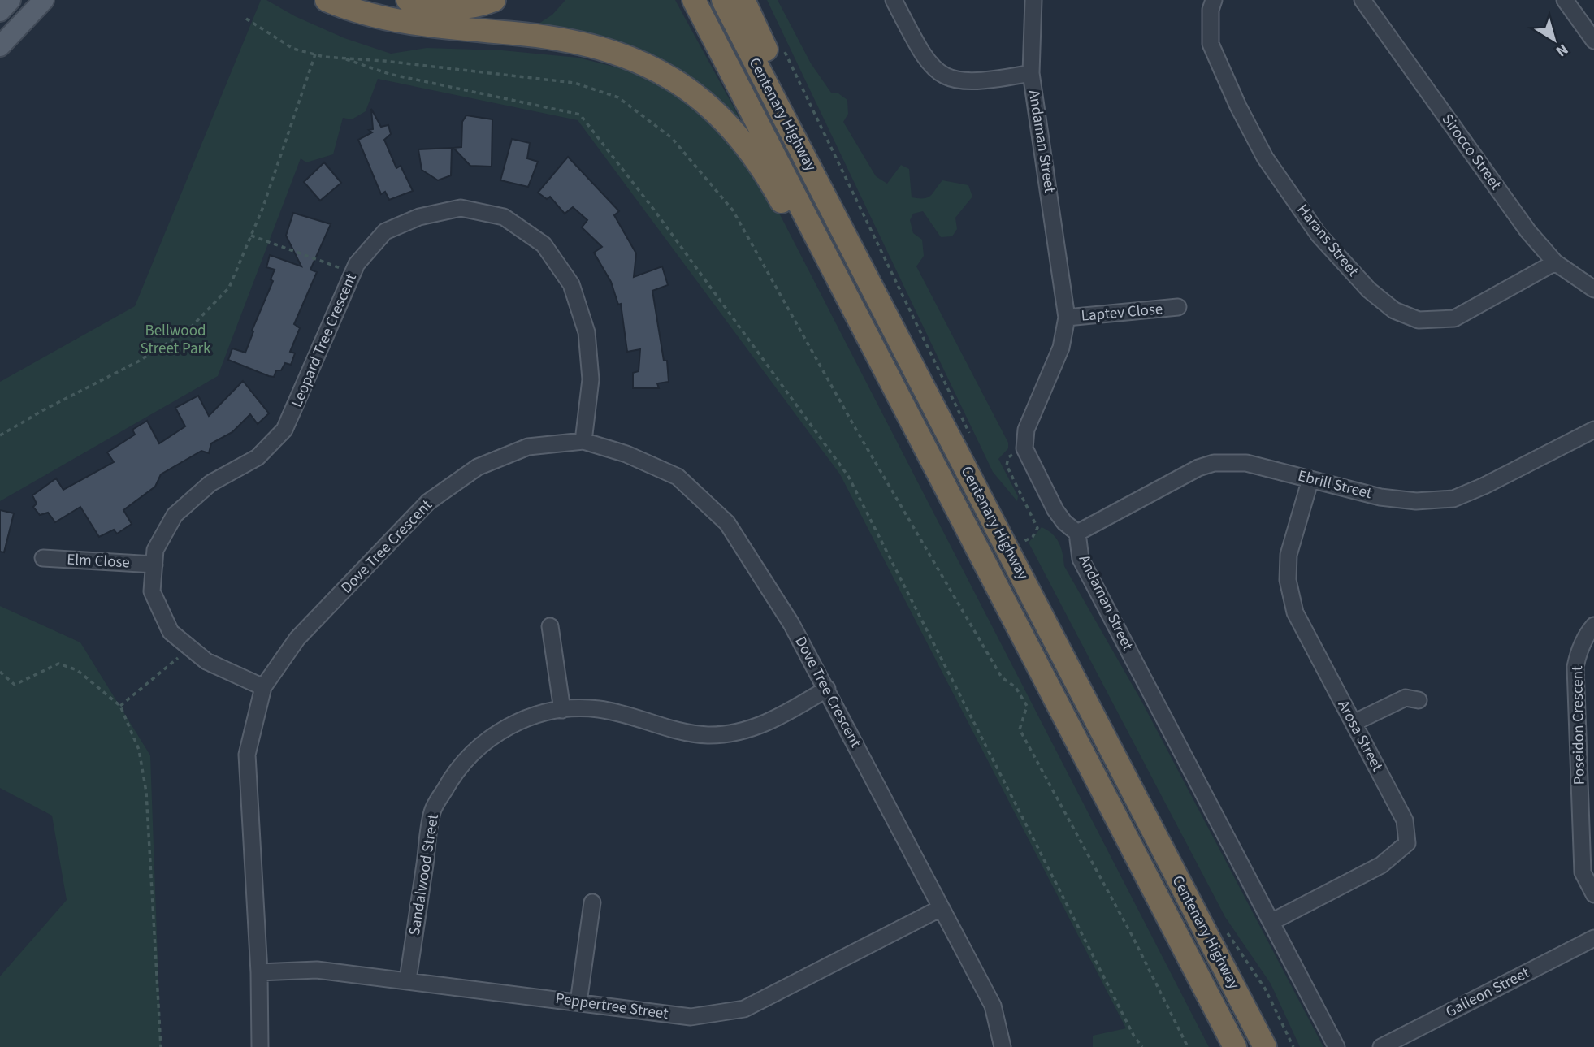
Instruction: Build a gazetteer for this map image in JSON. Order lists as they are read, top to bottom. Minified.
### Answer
{"streets":{"highway":["Centenary Highway"],"street":["Andaman Street","Sirocco Street","Harans Street","Laptev Close","Leopard Tree Crescent","Ebrill Street","Dove Tree Crescent","Elm Close","Poseidon Crescent","Arosa Street","Sandalwood Street","Galleon Street","Peppertree Street"]},"crossings":[["Andaman Street","Laptev Close"],["Andaman Street","Ebrill Street"],["Andaman Street","Arosa Street"],["Sirocco Street","Harans Street"],["Leopard Tree Crescent","Dove Tree Crescent"],["Leopard Tree Crescent","Elm Close"],["Ebrill Street","Arosa Street"],["Dove Tree Crescent","Sandalwood Street"],["Dove Tree Crescent","Peppertree Street"],["Sandalwood Street","Peppertree Street"]],"parks":["Bellwood Street Park"],"north":"bottom right"}
